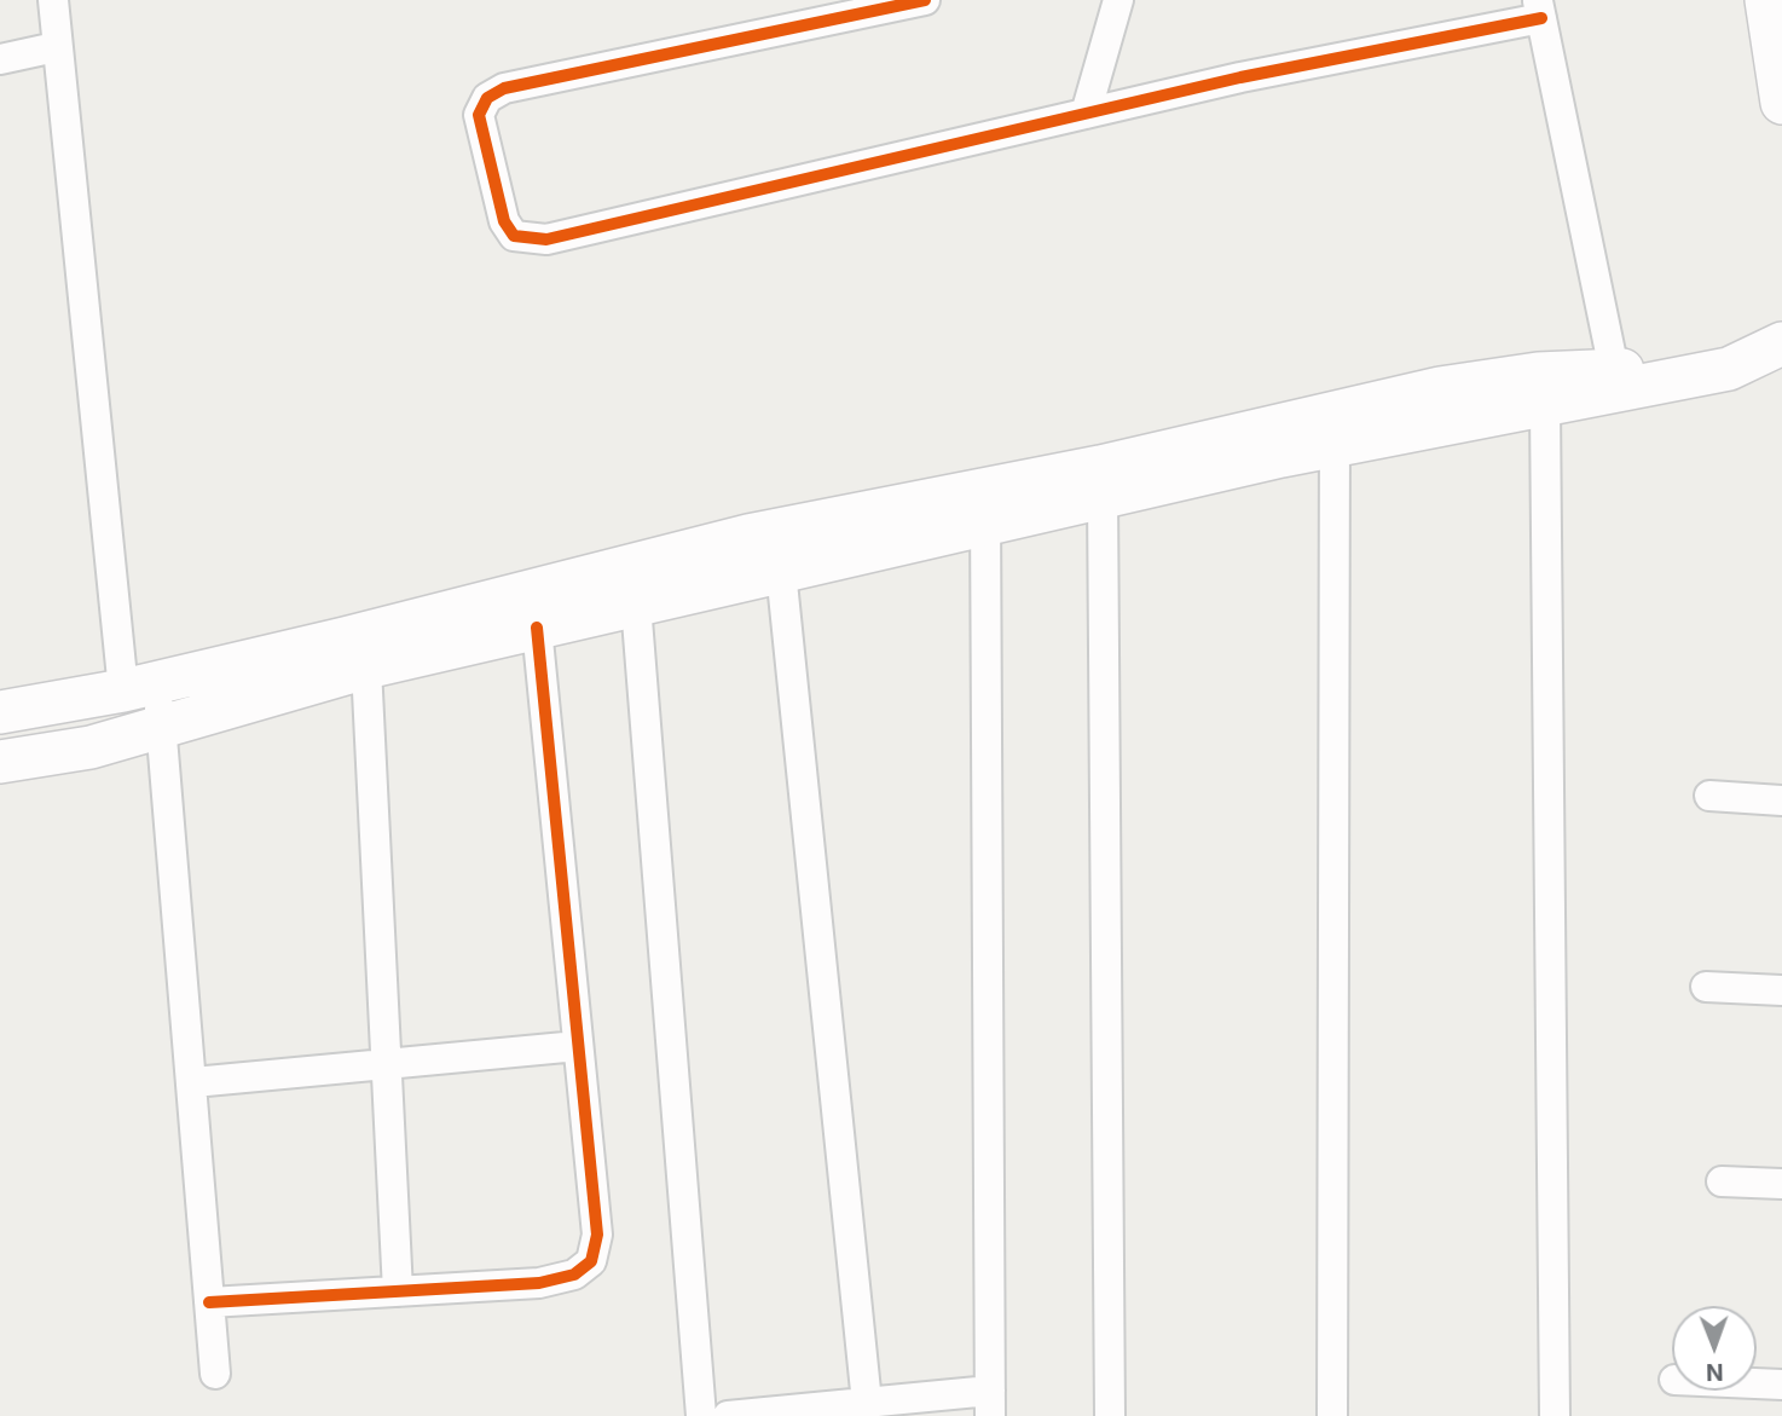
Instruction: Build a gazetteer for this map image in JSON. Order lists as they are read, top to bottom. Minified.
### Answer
{"north":"bottom"}
